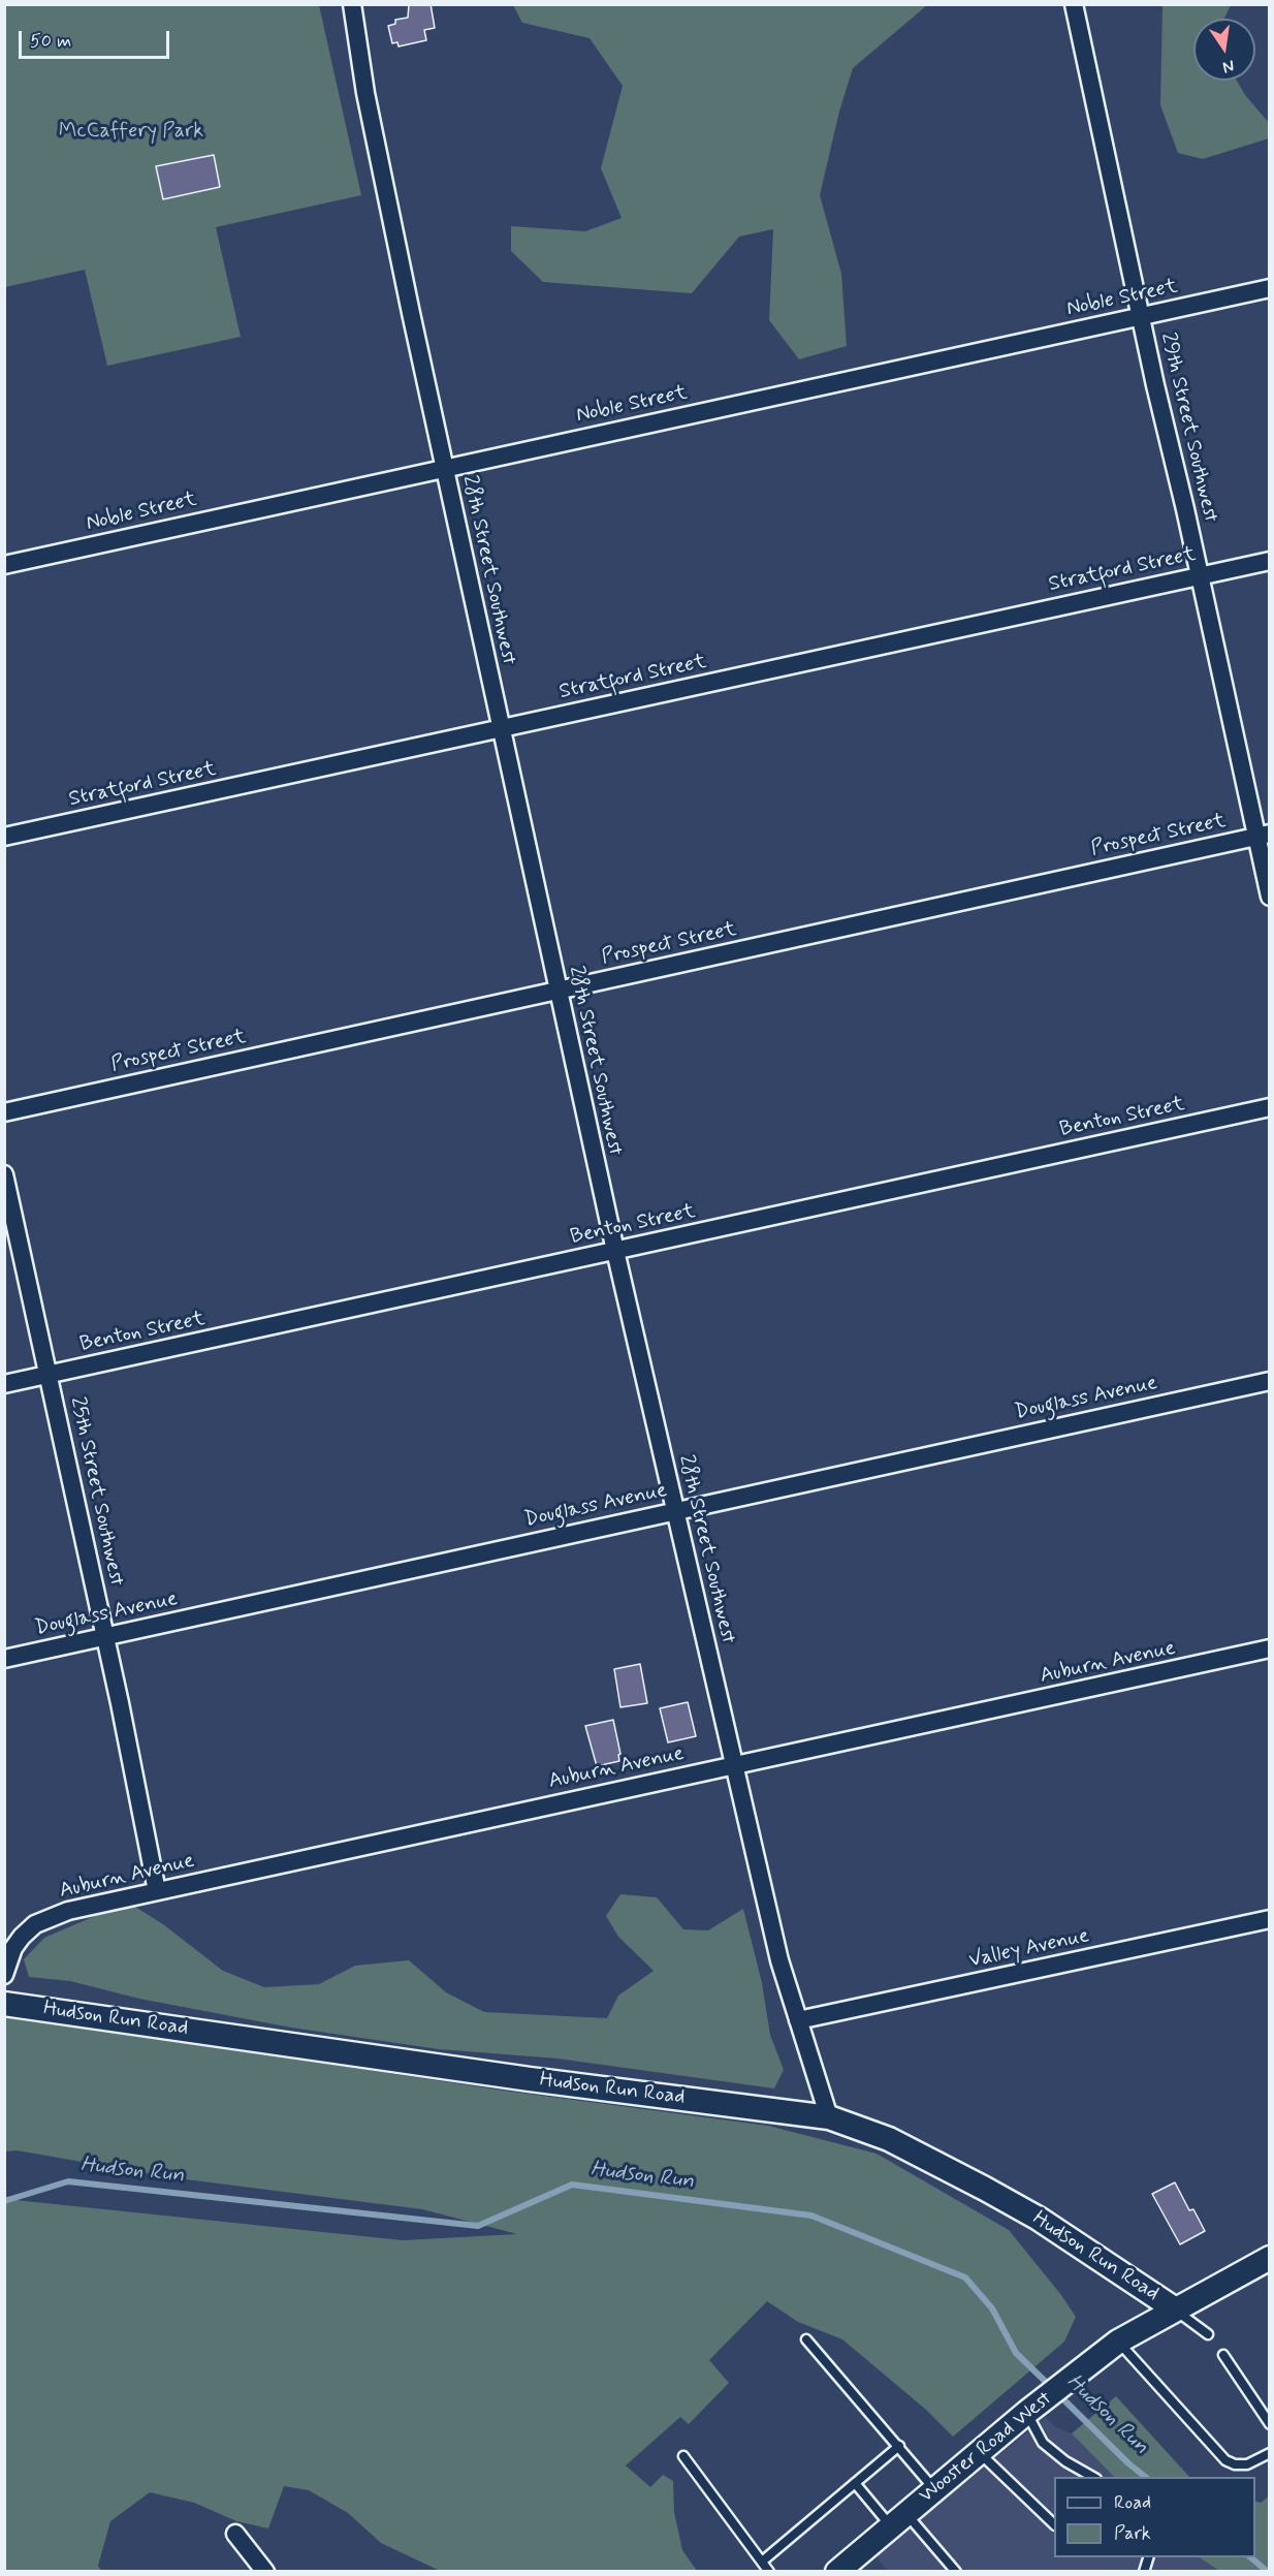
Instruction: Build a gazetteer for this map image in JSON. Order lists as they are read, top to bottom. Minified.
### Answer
{"streets":{"main road":["Hudson Run Road","Wooster Road West"],"street":["Noble Street","29th Street Southwest","28th Street Southwest","Stratford Street","Prospect Street","Benton Street","Douglass Avenue","25th Street Southwest","Auburn Avenue","Valley Avenue"]},"crossings":[["Noble Street","29th Street Southwest"],["Noble Street","28th Street Southwest"],["29th Street Southwest","Stratford Street"],["29th Street Southwest","Prospect Street"],["28th Street Southwest","Stratford Street"],["28th Street Southwest","Prospect Street"],["28th Street Southwest","Benton Street"],["28th Street Southwest","Douglass Avenue"],["28th Street Southwest","Auburn Avenue"],["28th Street Southwest","Valley Avenue"],["28th Street Southwest","Hudson Run Road"],["Benton Street","25th Street Southwest"],["Douglass Avenue","25th Street Southwest"],["25th Street Southwest","Auburn Avenue"],["Hudson Run Road","Wooster Road West"]],"water":["Hudson Run"],"parks":["McCaffery Park"],"legend":["Road","Park"],"scale_bar":"50 m","north":"bottom"}
